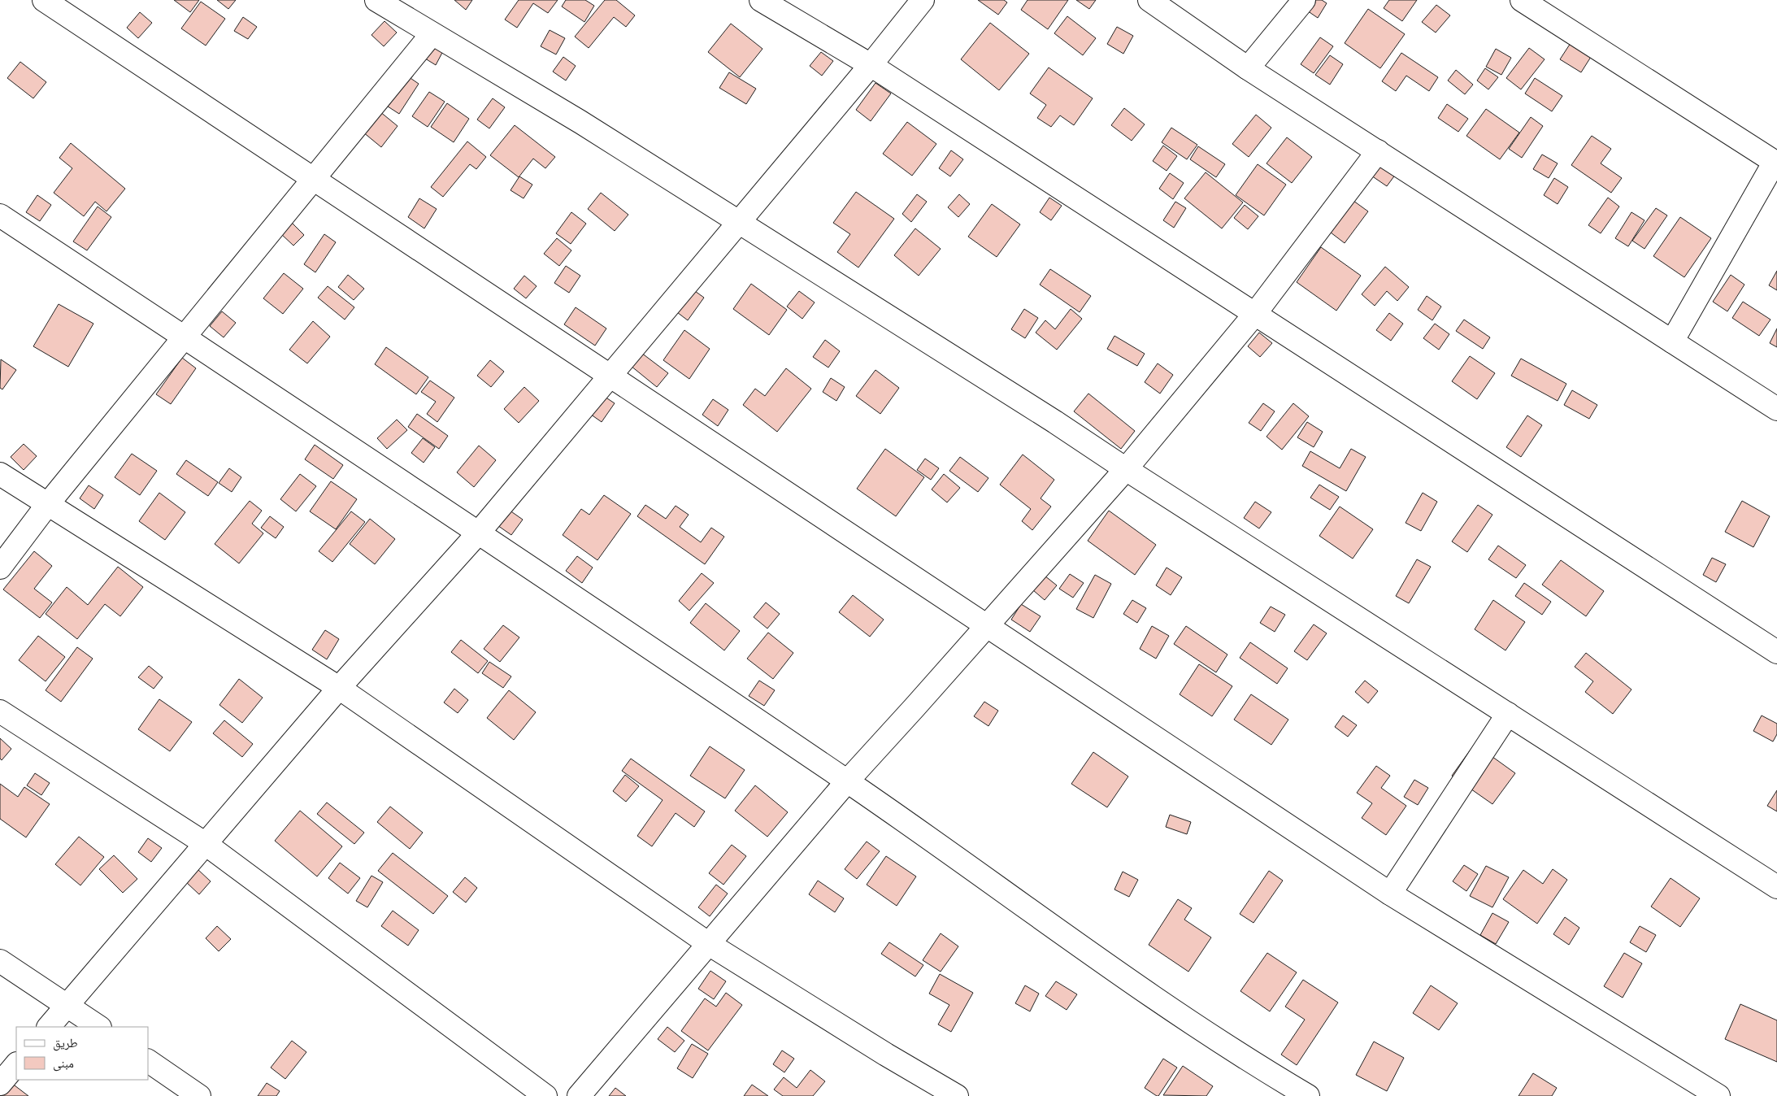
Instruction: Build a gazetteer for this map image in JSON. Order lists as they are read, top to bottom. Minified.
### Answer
{"legend":["طريق","مبنى"]}
